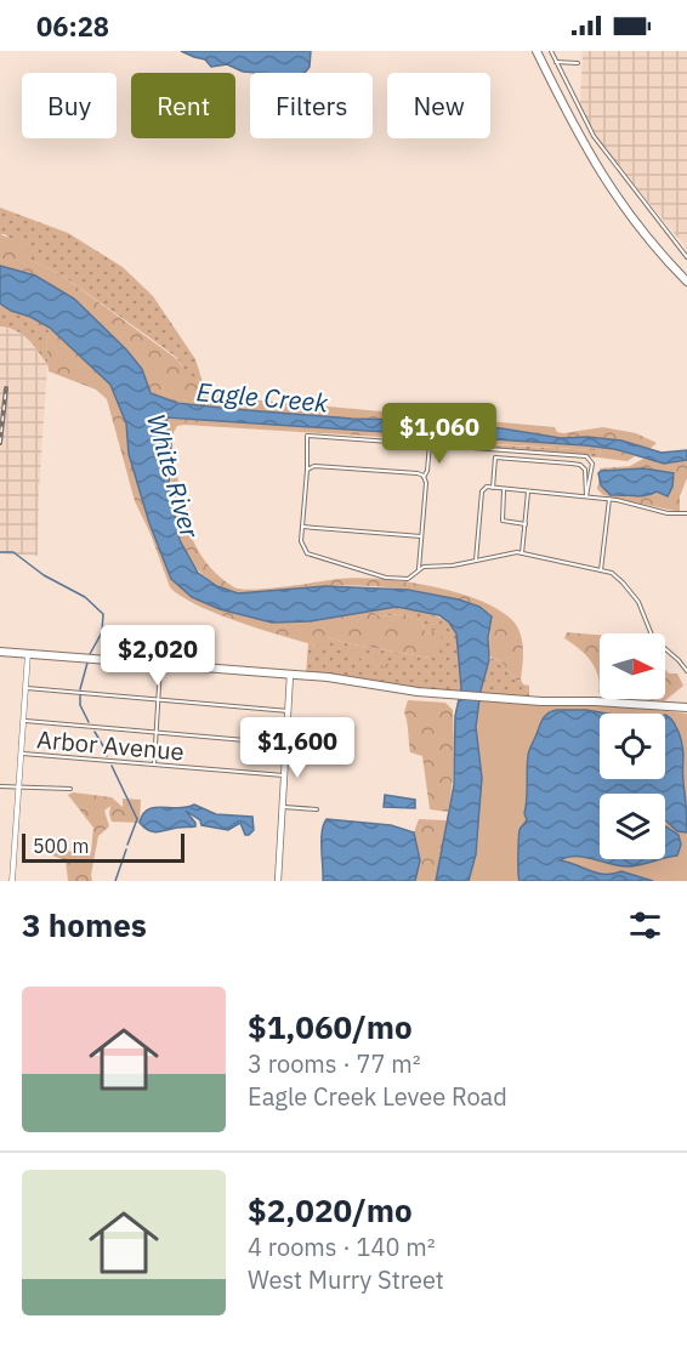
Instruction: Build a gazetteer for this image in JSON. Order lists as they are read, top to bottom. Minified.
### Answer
{"streets":{"street":["Arbor Avenue"]},"water":["Eagle Creek","White River"],"scale_bar":"500 m","north":"right","page":{"status":"06:28","chip":["Buy","Rent","Filters","New"],"price":["$1,060","$2,020","$1,600"],"scale":"500 m","heading":"3 homes","list":[{"name":"$1,060/mo","note":"3 rooms · 77 m² · Eagle Creek Levee Road"},{"name":"$2,020/mo","note":"4 rooms · 140 m² · West Murry Street"}]}}
